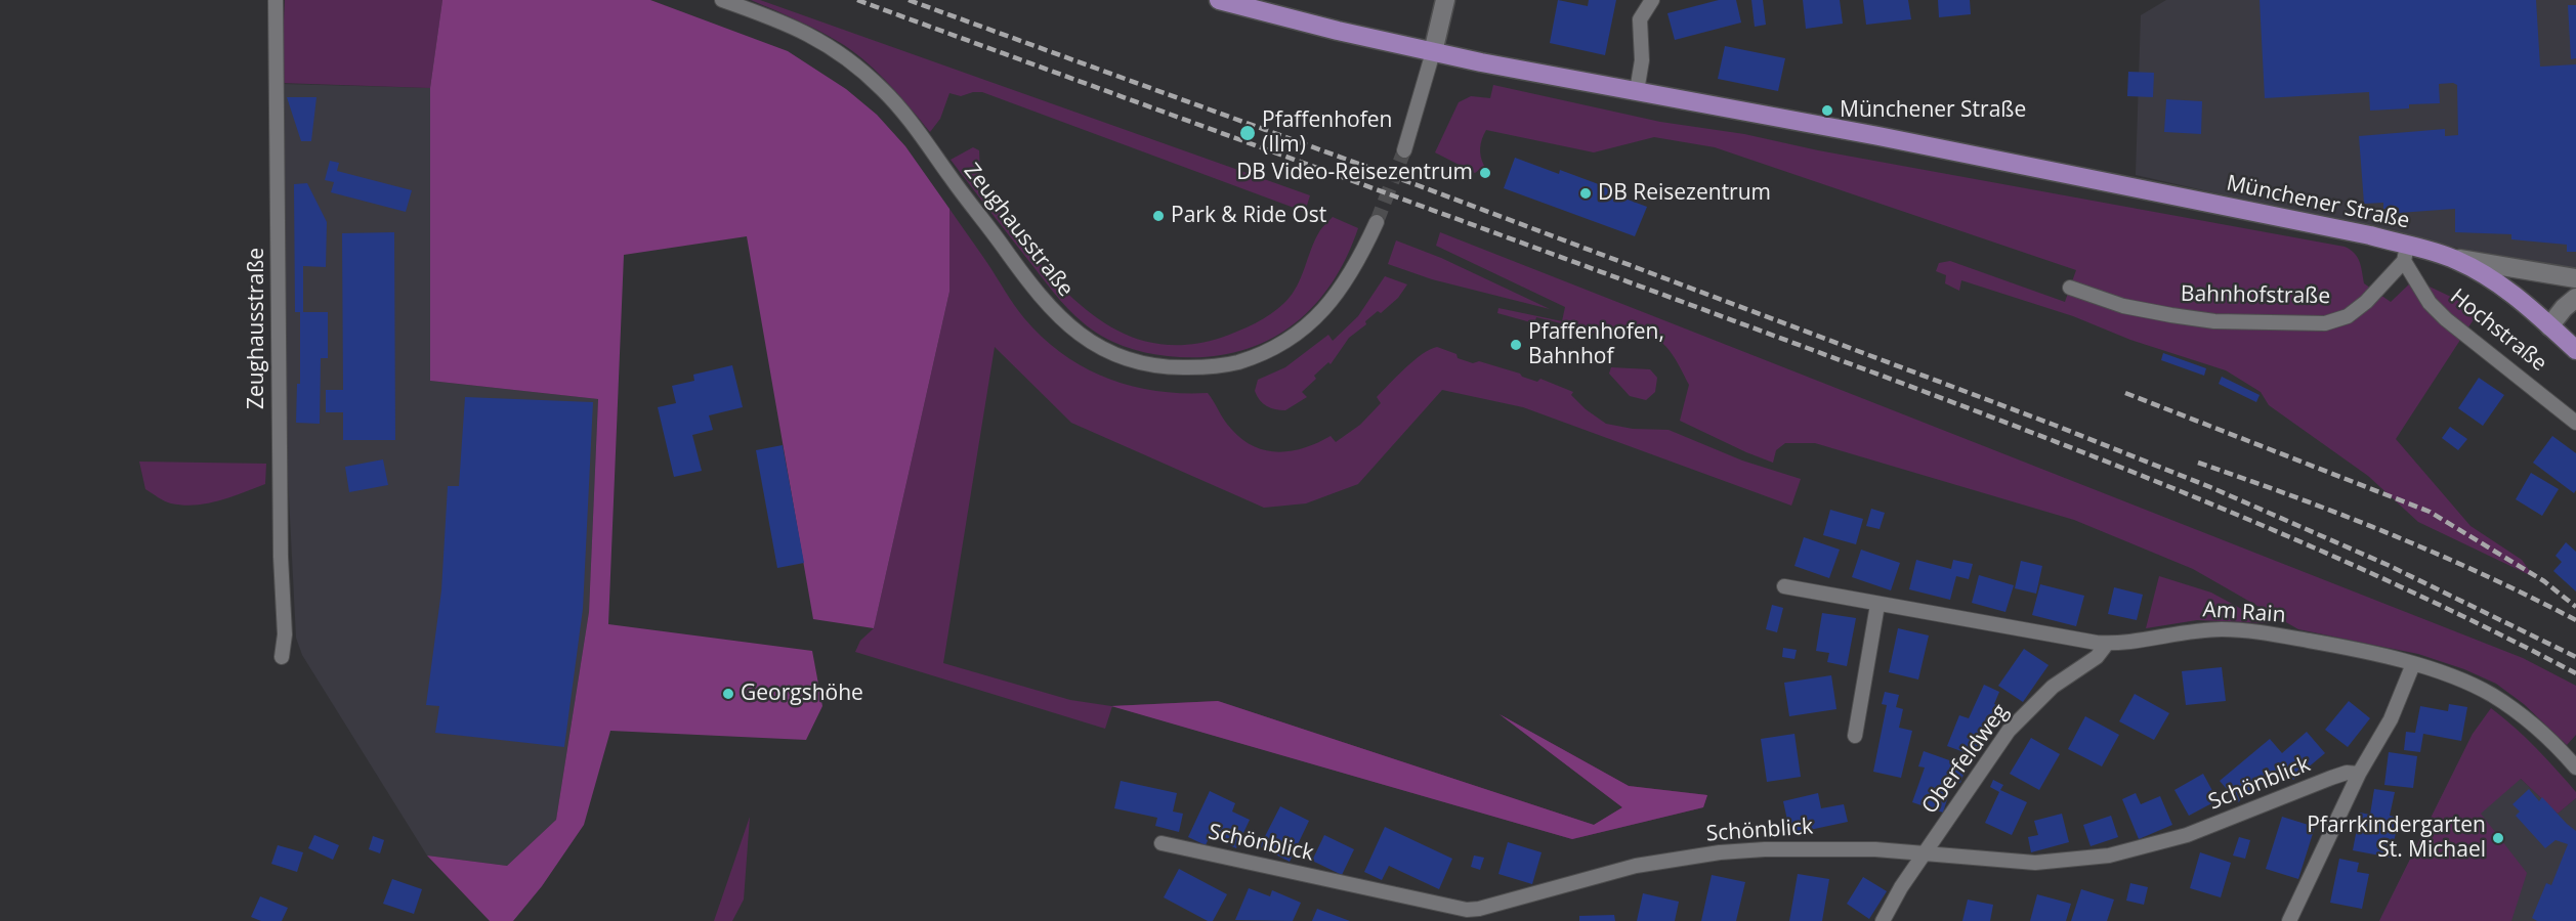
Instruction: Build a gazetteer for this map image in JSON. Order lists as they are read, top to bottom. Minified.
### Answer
{"streets":{"main road":["Münchener Straße"],"street":["Zeughausstraße","Bahnhofstraße","Hochstraße","Am Rain","Oberfeldweg","Schönblick"]},"crossings":[["Münchener Straße","Bahnhofstraße"],["Münchener Straße","Hochstraße"],["Bahnhofstraße","Hochstraße"],["Am Rain","Oberfeldweg"],["Oberfeldweg","Schönblick"]],"places":["Münchener Straße","Pfaffenhofen (Ilm)","DB Video-Reisezentrum","DB Reisezentrum","Park & Ride Ost","Pfaffenhofen, Bahnhof","Georgshöhe","Pfarrkindergarten St. Michael"]}
